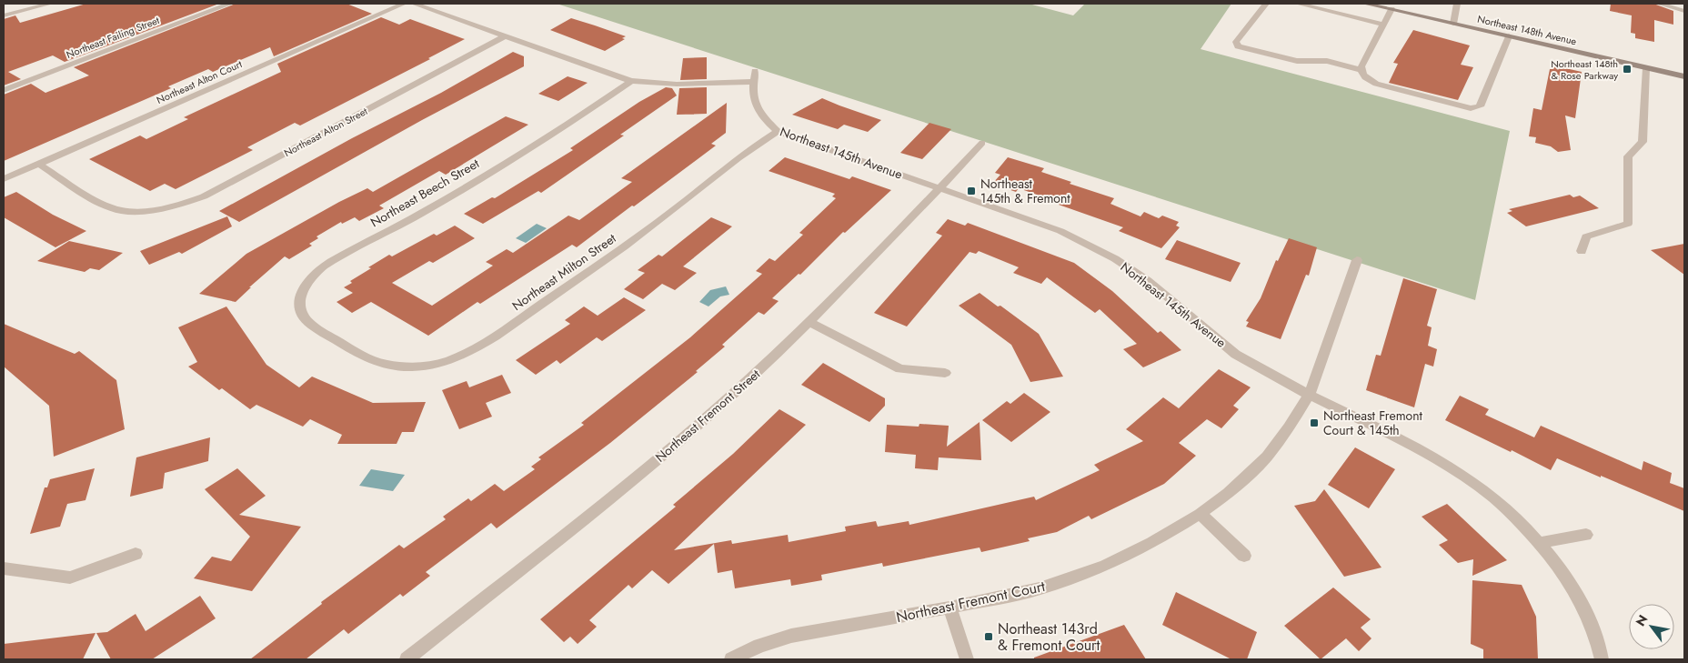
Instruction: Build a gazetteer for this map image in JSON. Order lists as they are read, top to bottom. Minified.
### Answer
{"streets":{"main road":["Northeast 148th Avenue"],"street":["Northeast Failing Street","Northeast Alton Court","Northeast Alton Street","Northeast 145th Avenue","Northeast Beech Street","Northeast Milton Street","Northeast Fremont Street","Northeast Fremont Court"]},"crossings":[["Northeast Alton Court","Northeast Alton Street"],["Northeast 145th Avenue","Northeast Milton Street"],["Northeast 145th Avenue","Northeast Fremont Street"],["Northeast 145th Avenue","Northeast Fremont Court"],["Northeast Beech Street","Northeast Milton Street"]],"places":{"transit":["Northeast 148th & Rose Parkway","Northeast 145th & Fremont","Northeast Fremont Court & 145th","Northeast 143rd & Fremont Court"]},"north":"top left"}
